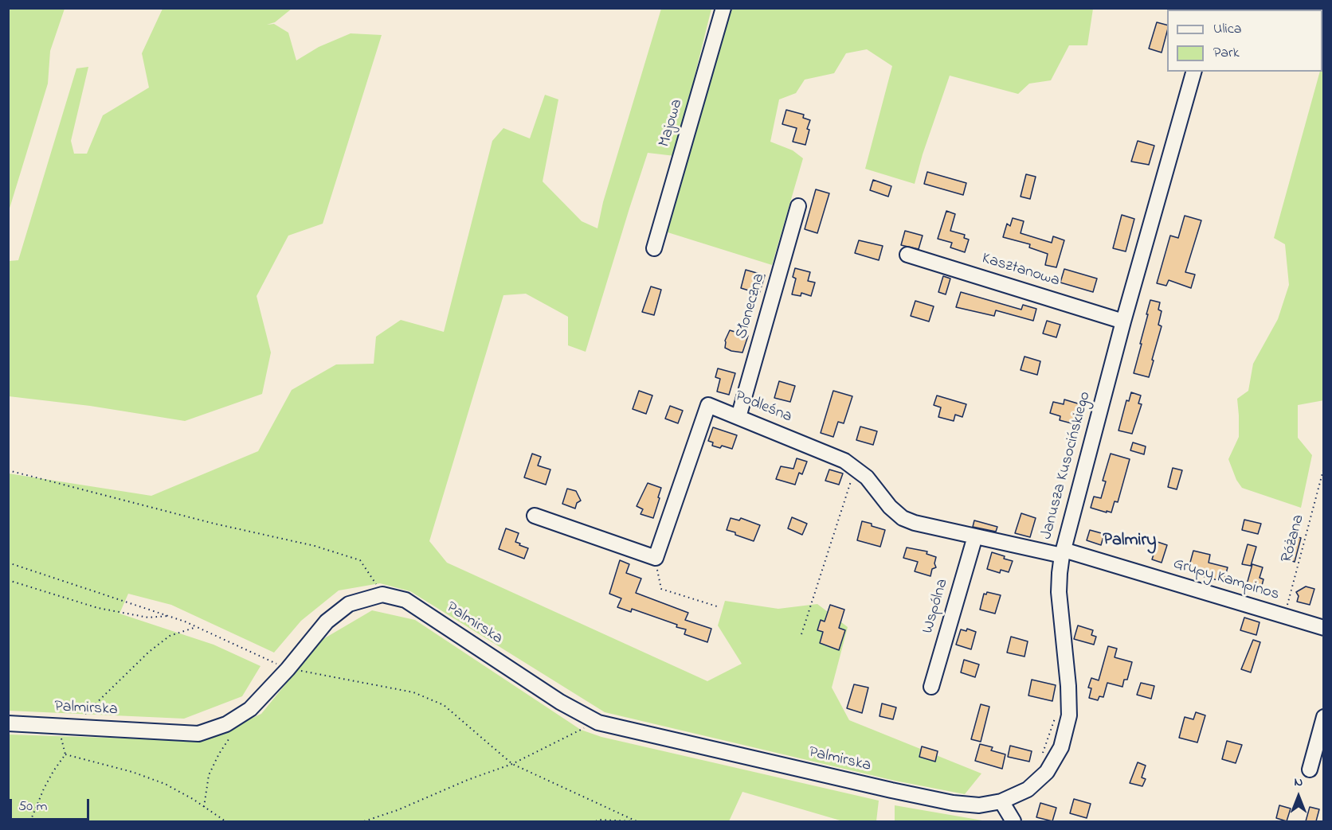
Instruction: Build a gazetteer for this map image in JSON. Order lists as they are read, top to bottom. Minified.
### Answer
{"streets":{"street":["Majowa","Kasztanowa","Słoneczna","Podleśna","Janusza Kusocińskiego","Grupy Kampinos","Wspólna","Palmirska"],"path":["Różana"]},"crossings":[["Kasztanowa","Janusza Kusocińskiego"],["Słoneczna","Podleśna"],["Podleśna","Janusza Kusocińskiego"],["Podleśna","Grupy Kampinos"],["Podleśna","Wspólna"],["Janusza Kusocińskiego","Grupy Kampinos"],["Janusza Kusocińskiego","Palmirska"],["Różana","Grupy Kampinos"]],"districts":["Palmiry"],"legend":["Ulica","Park"],"scale_bar":"50 m","north":"top"}
